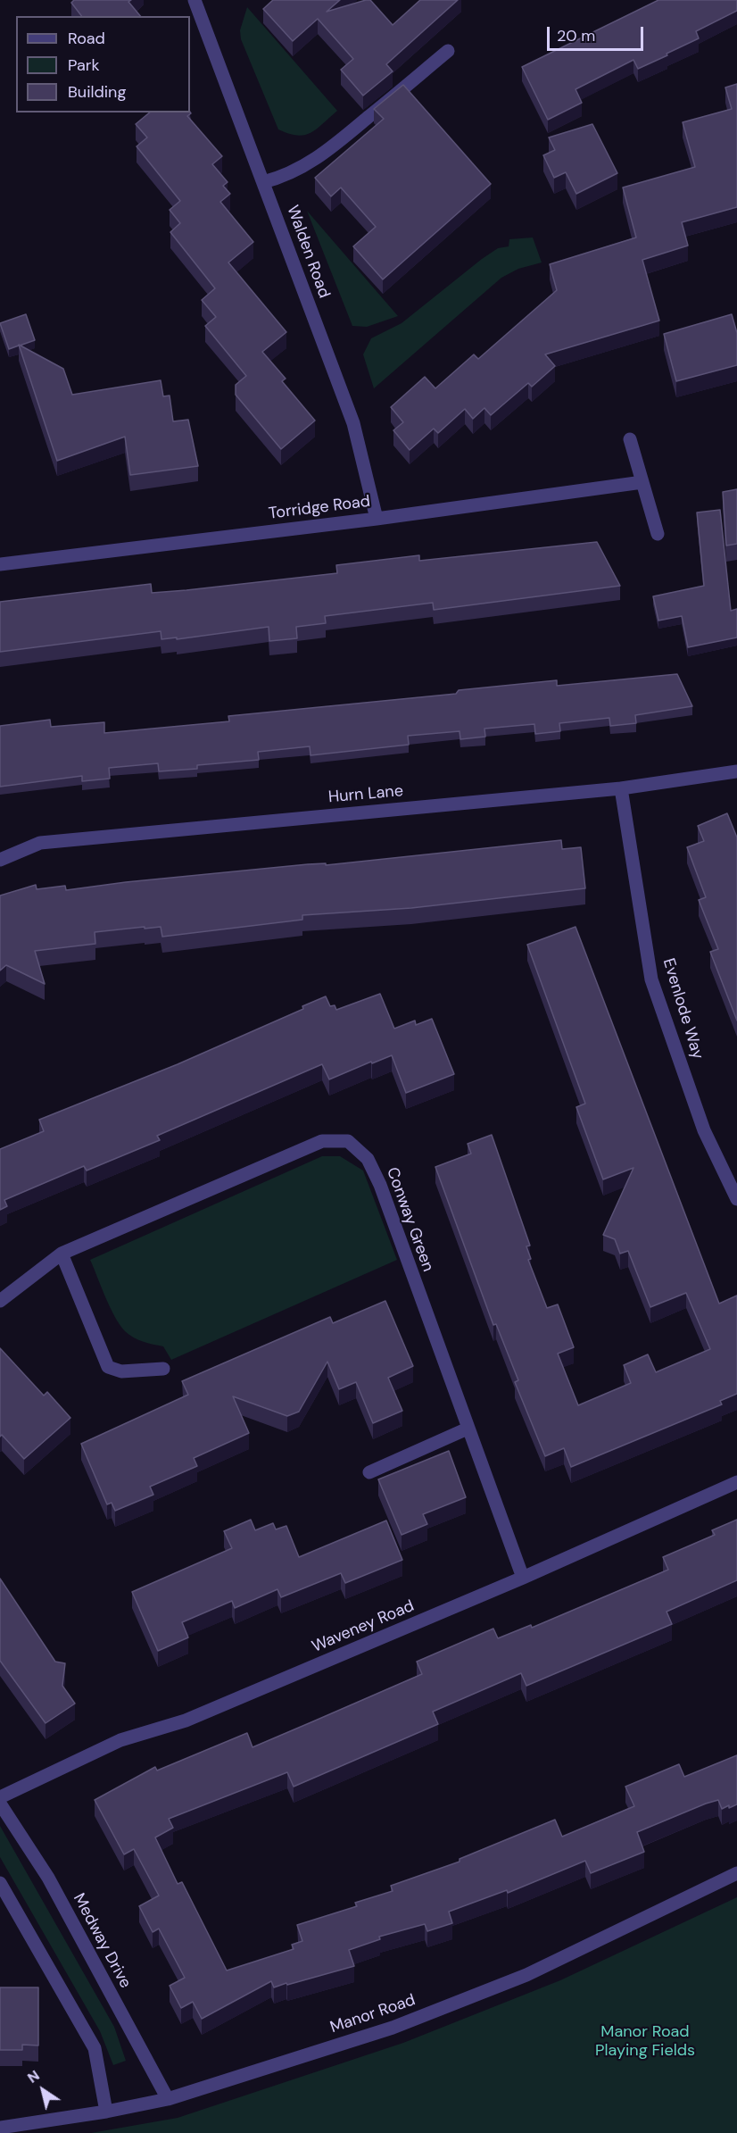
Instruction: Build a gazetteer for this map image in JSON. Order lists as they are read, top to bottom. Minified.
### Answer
{"streets":{"street":["Walden Road","Torridge Road","Hurn Lane","Evenlode Way","Conway Green","Waveney Road","Medway Drive","Manor Road"]},"crossings":[["Walden Road","Torridge Road"],["Hurn Lane","Evenlode Way"],["Conway Green","Waveney Road"],["Medway Drive","Manor Road"]],"parks":["Manor Road Playing Fields"],"legend":["Road","Park","Building"],"scale_bar":"20 m","north":"top left"}
